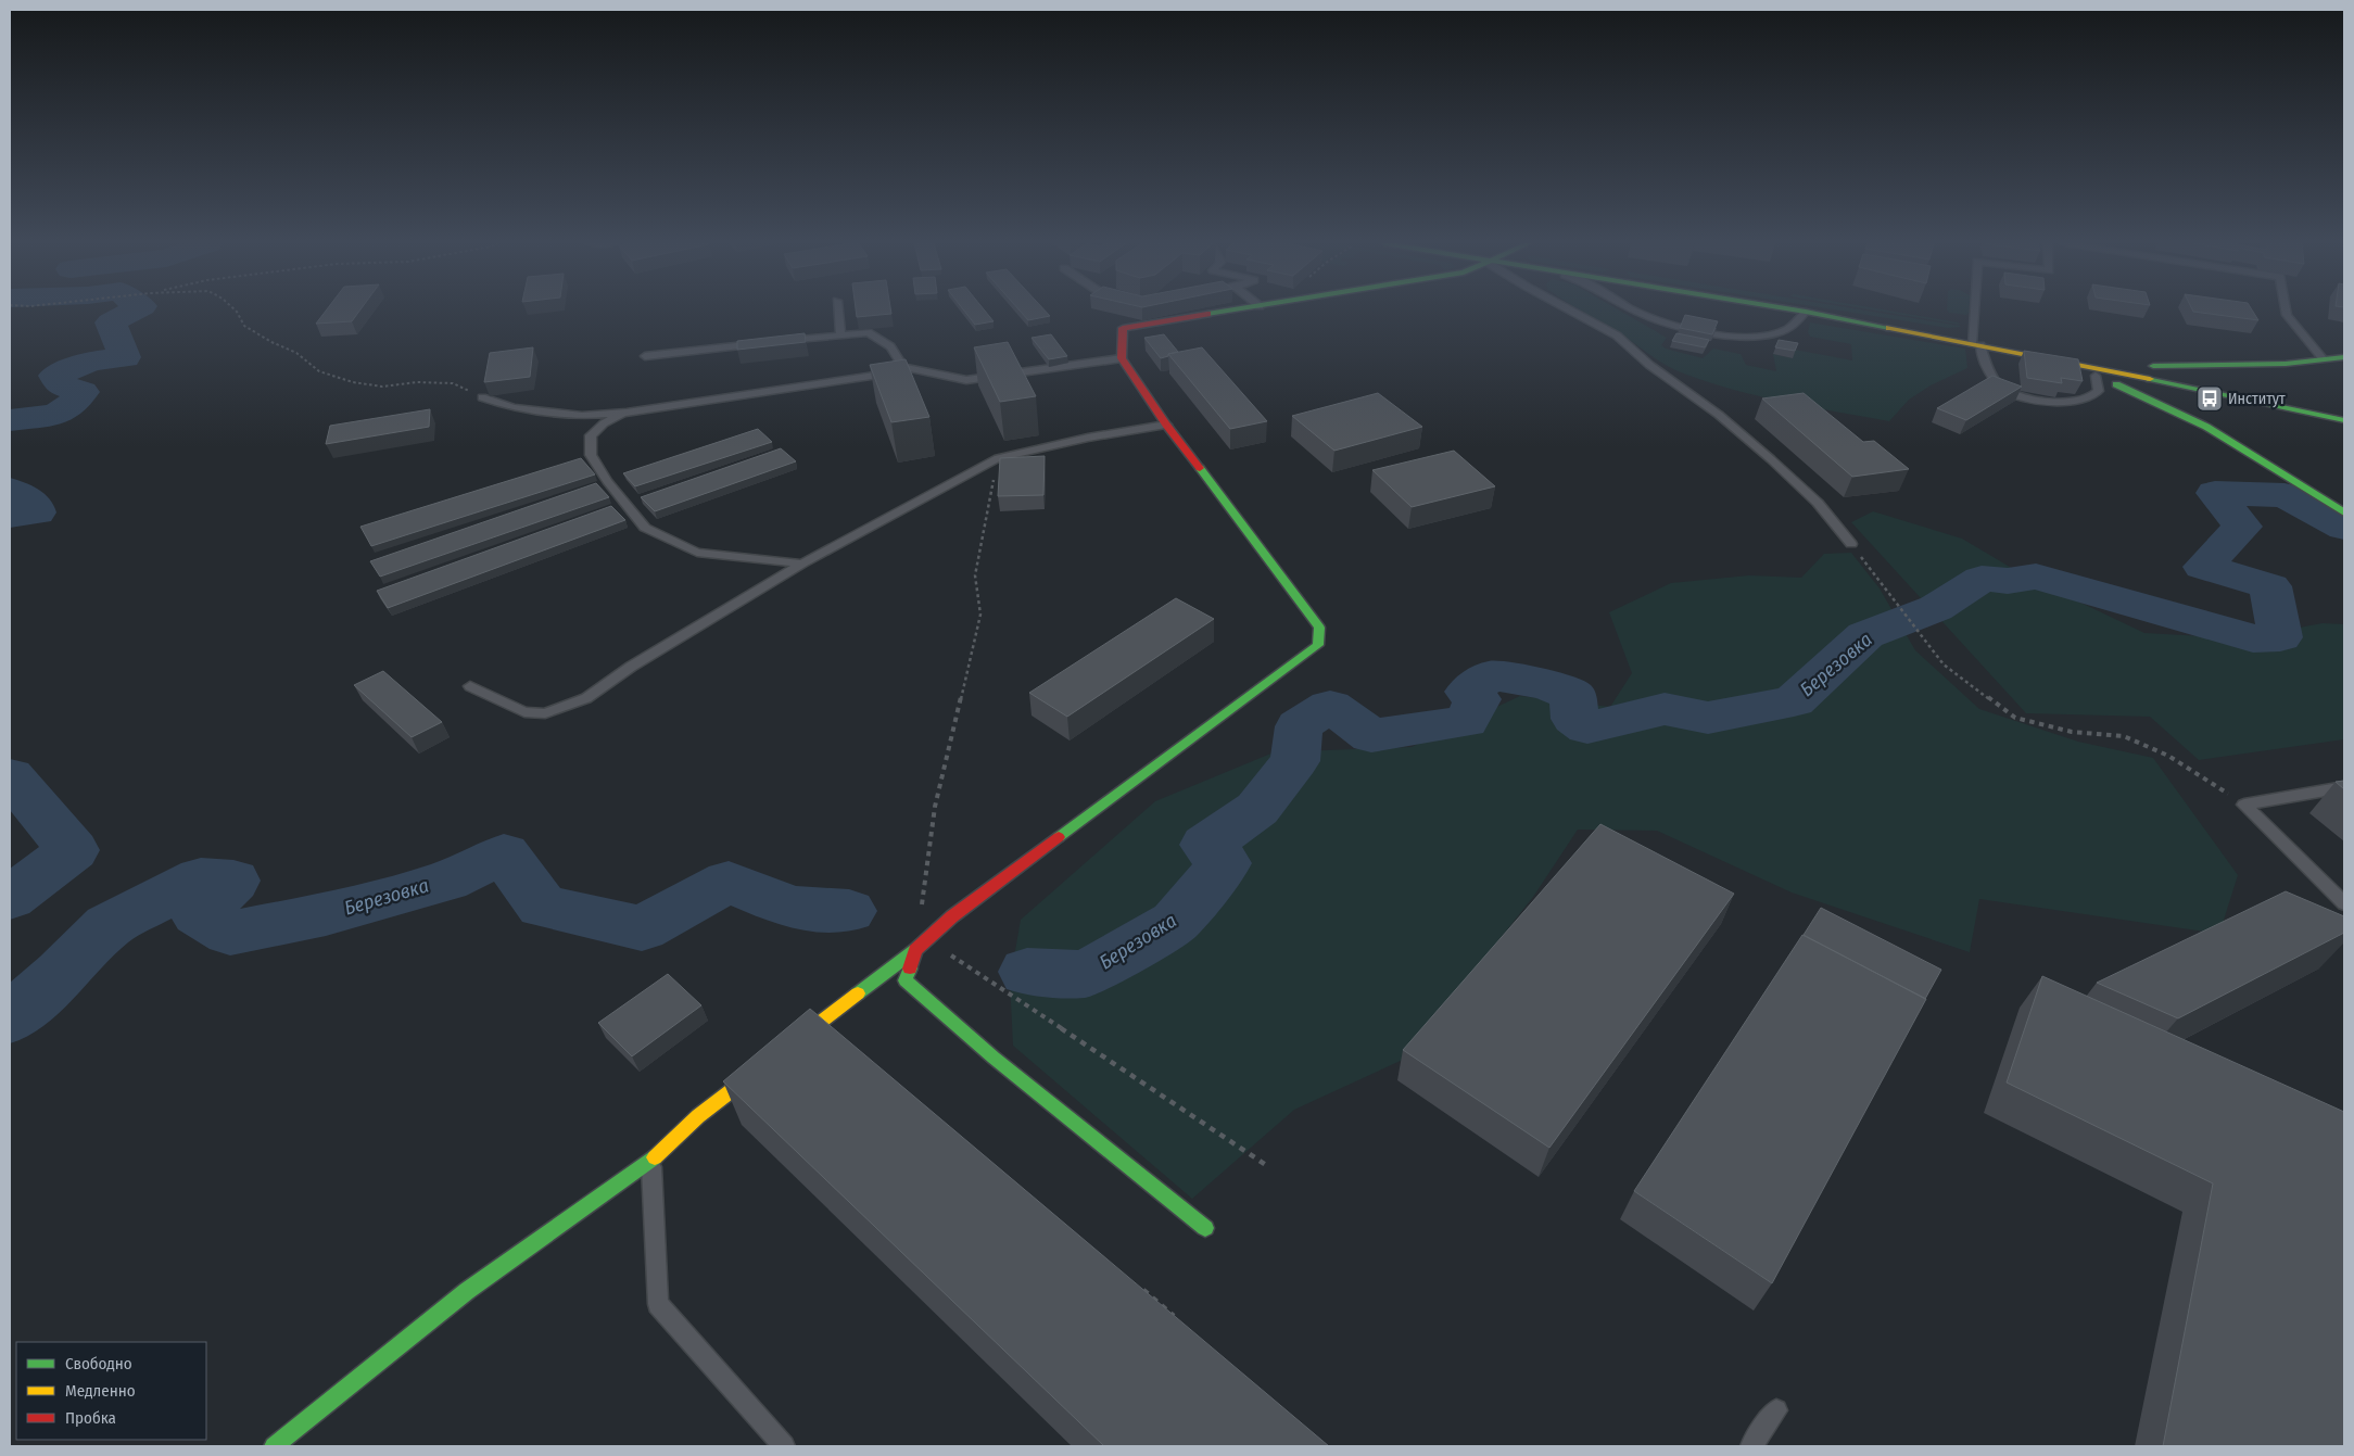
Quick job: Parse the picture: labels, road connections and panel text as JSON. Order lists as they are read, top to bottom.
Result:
{
  "water": ["Березовка"],
  "places": {
    "bus stop": ["Институт"]
  },
  "legend": ["Свободно", "Медленно", "Пробка"]
}
